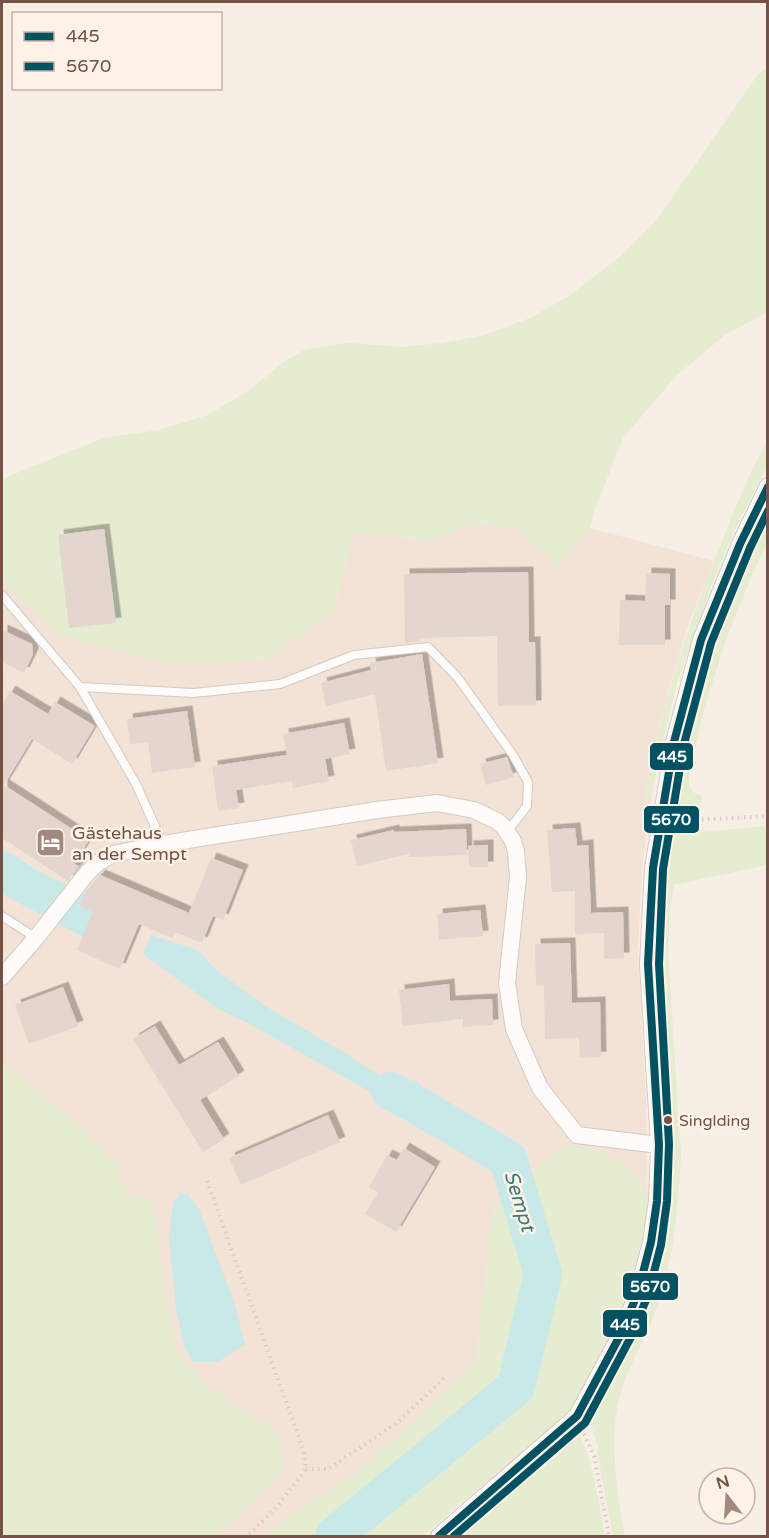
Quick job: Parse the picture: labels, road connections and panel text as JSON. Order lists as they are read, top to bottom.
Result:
{
  "water": ["Sempt"],
  "places": {
    "hotel": ["Gästehaus an der Sempt"],
    "other": ["Singlding"]
  },
  "lines": ["transit line 445", "transit line 5670"],
  "legend": ["445", "5670"],
  "north": "top"
}
